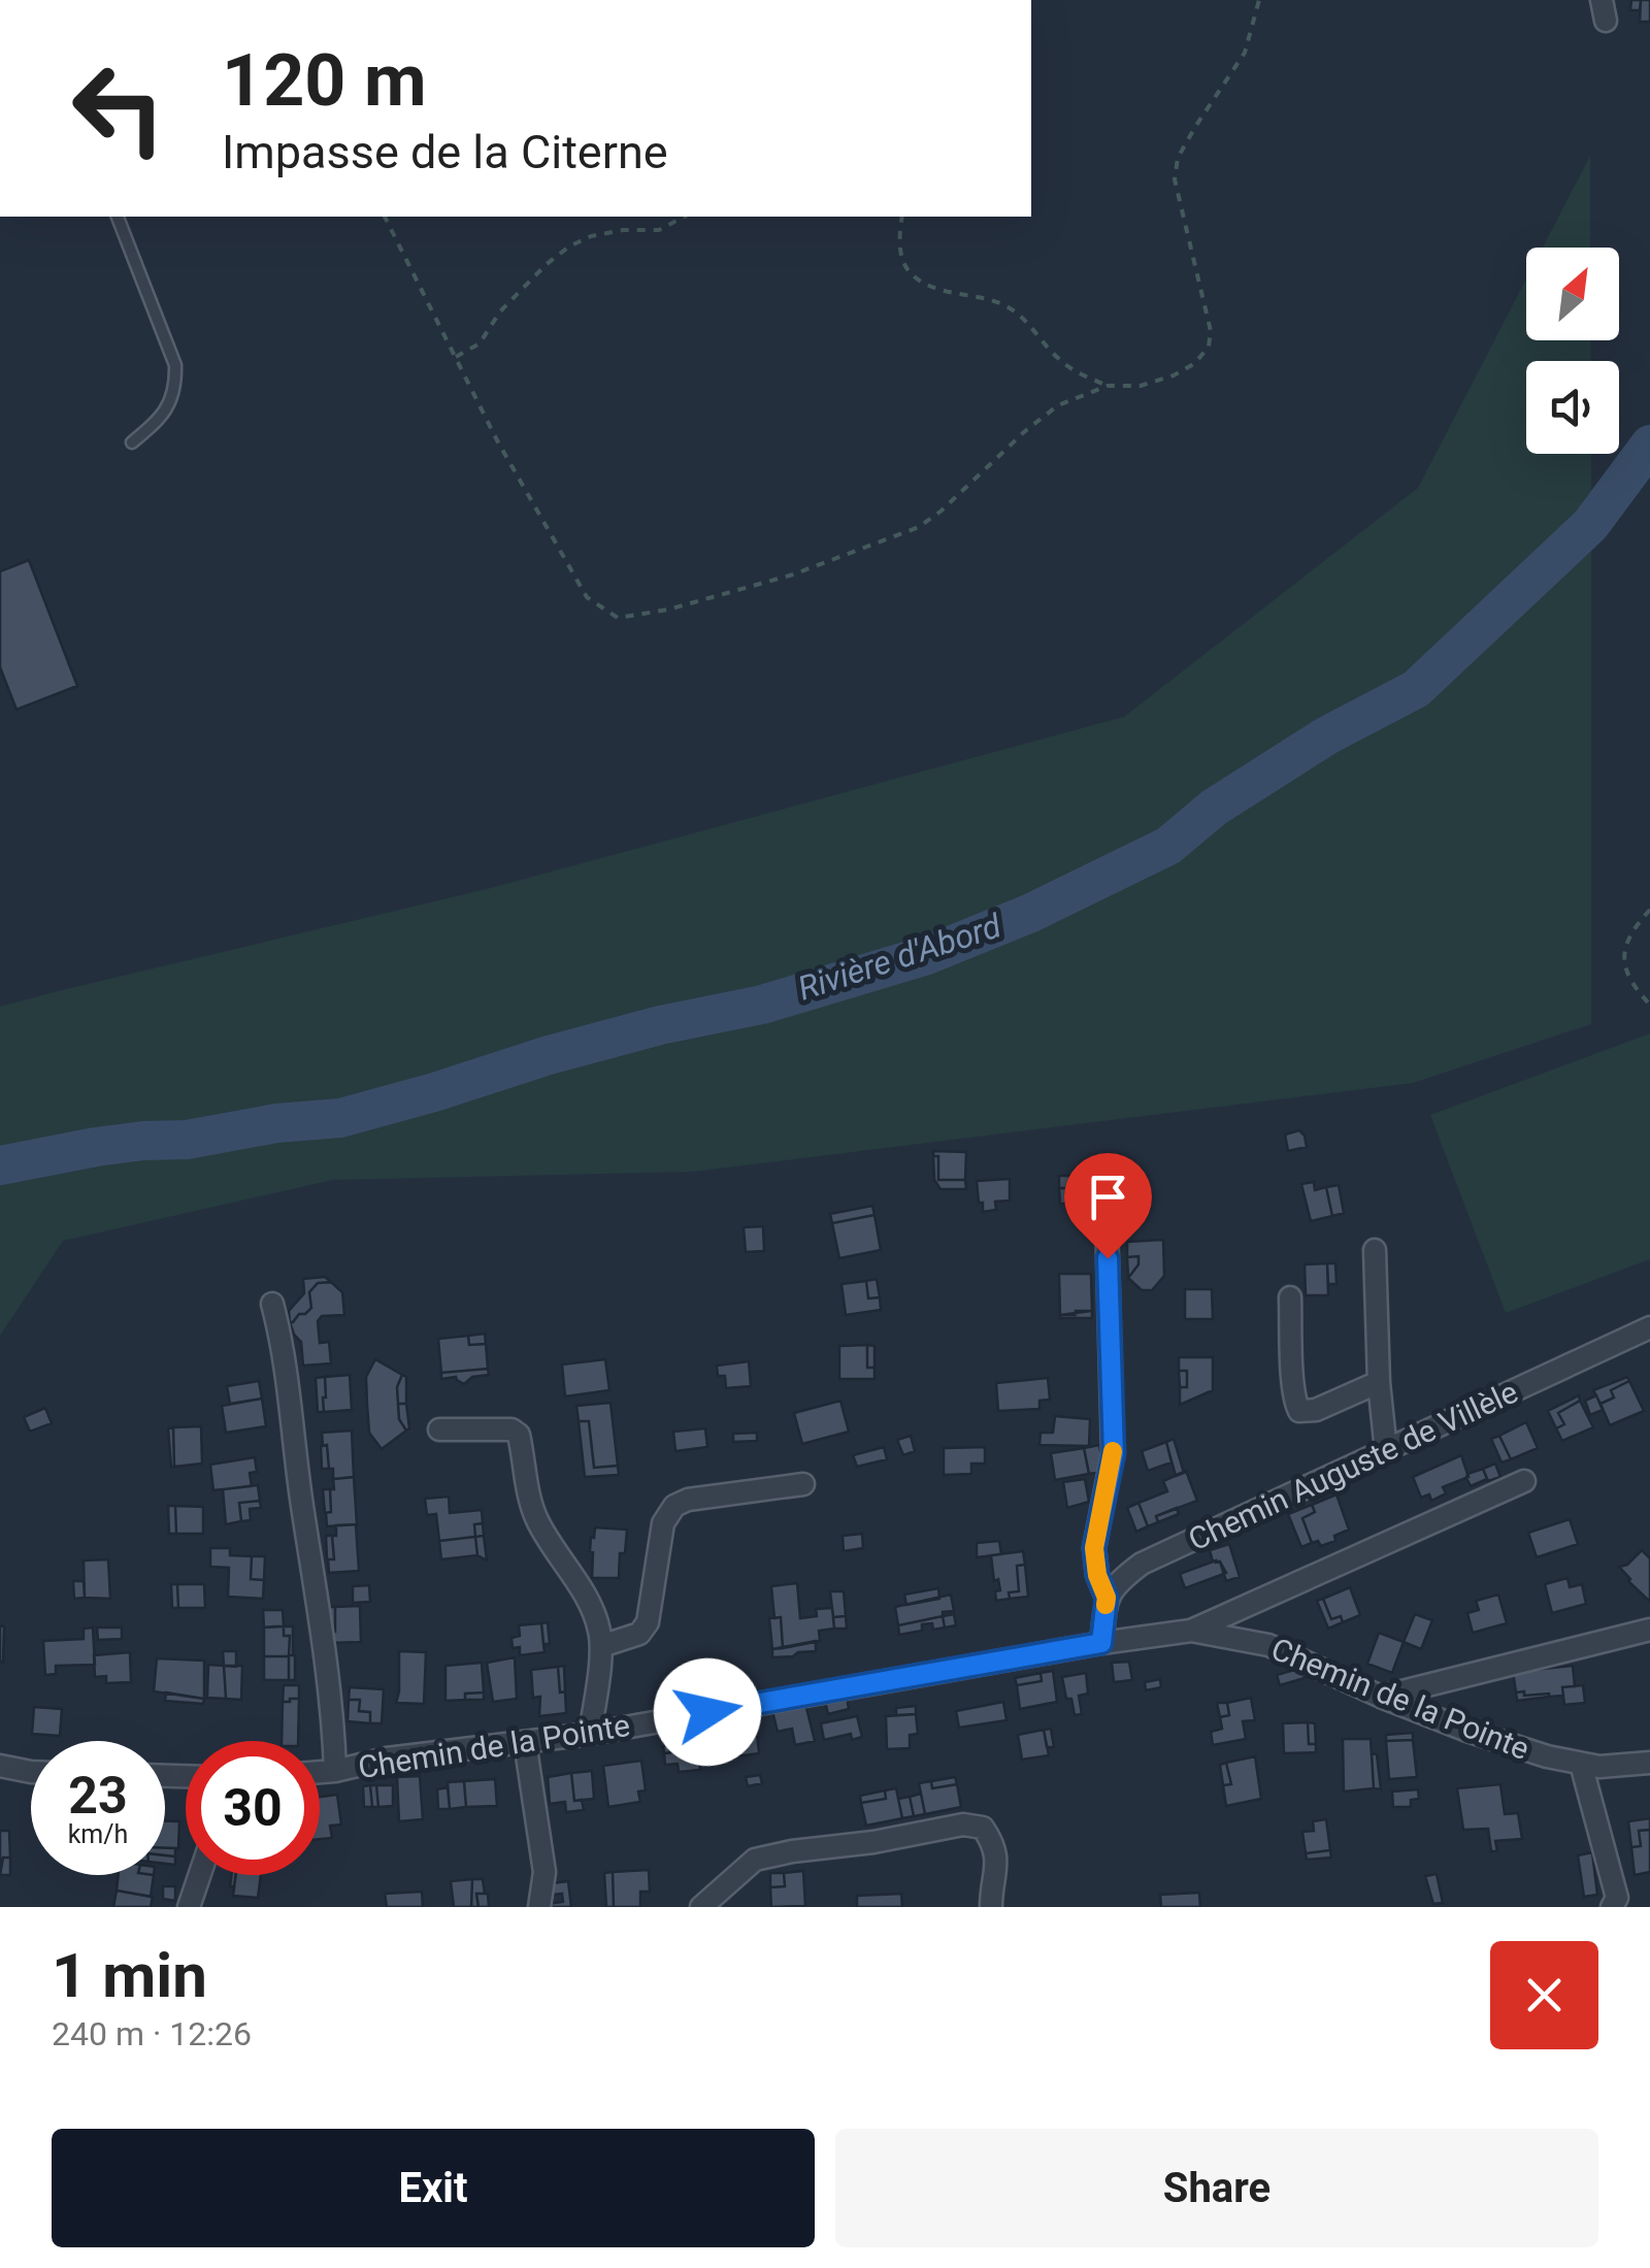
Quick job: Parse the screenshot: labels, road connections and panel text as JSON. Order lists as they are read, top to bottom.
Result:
{
  "streets": {
    "street": ["Chemin Auguste de Villèle", "Chemin de la Pointe"]
  },
  "water": ["Rivière d'Abord"],
  "north": "top right",
  "page": {
    "turn": ["120 m", "Impasse de la Citerne"],
    "speed": "23 km/h",
    "limit": "30",
    "heading": ["1 min", "240 m · 12:26"],
    "buttons": ["Exit", "Share"]
  }
}
